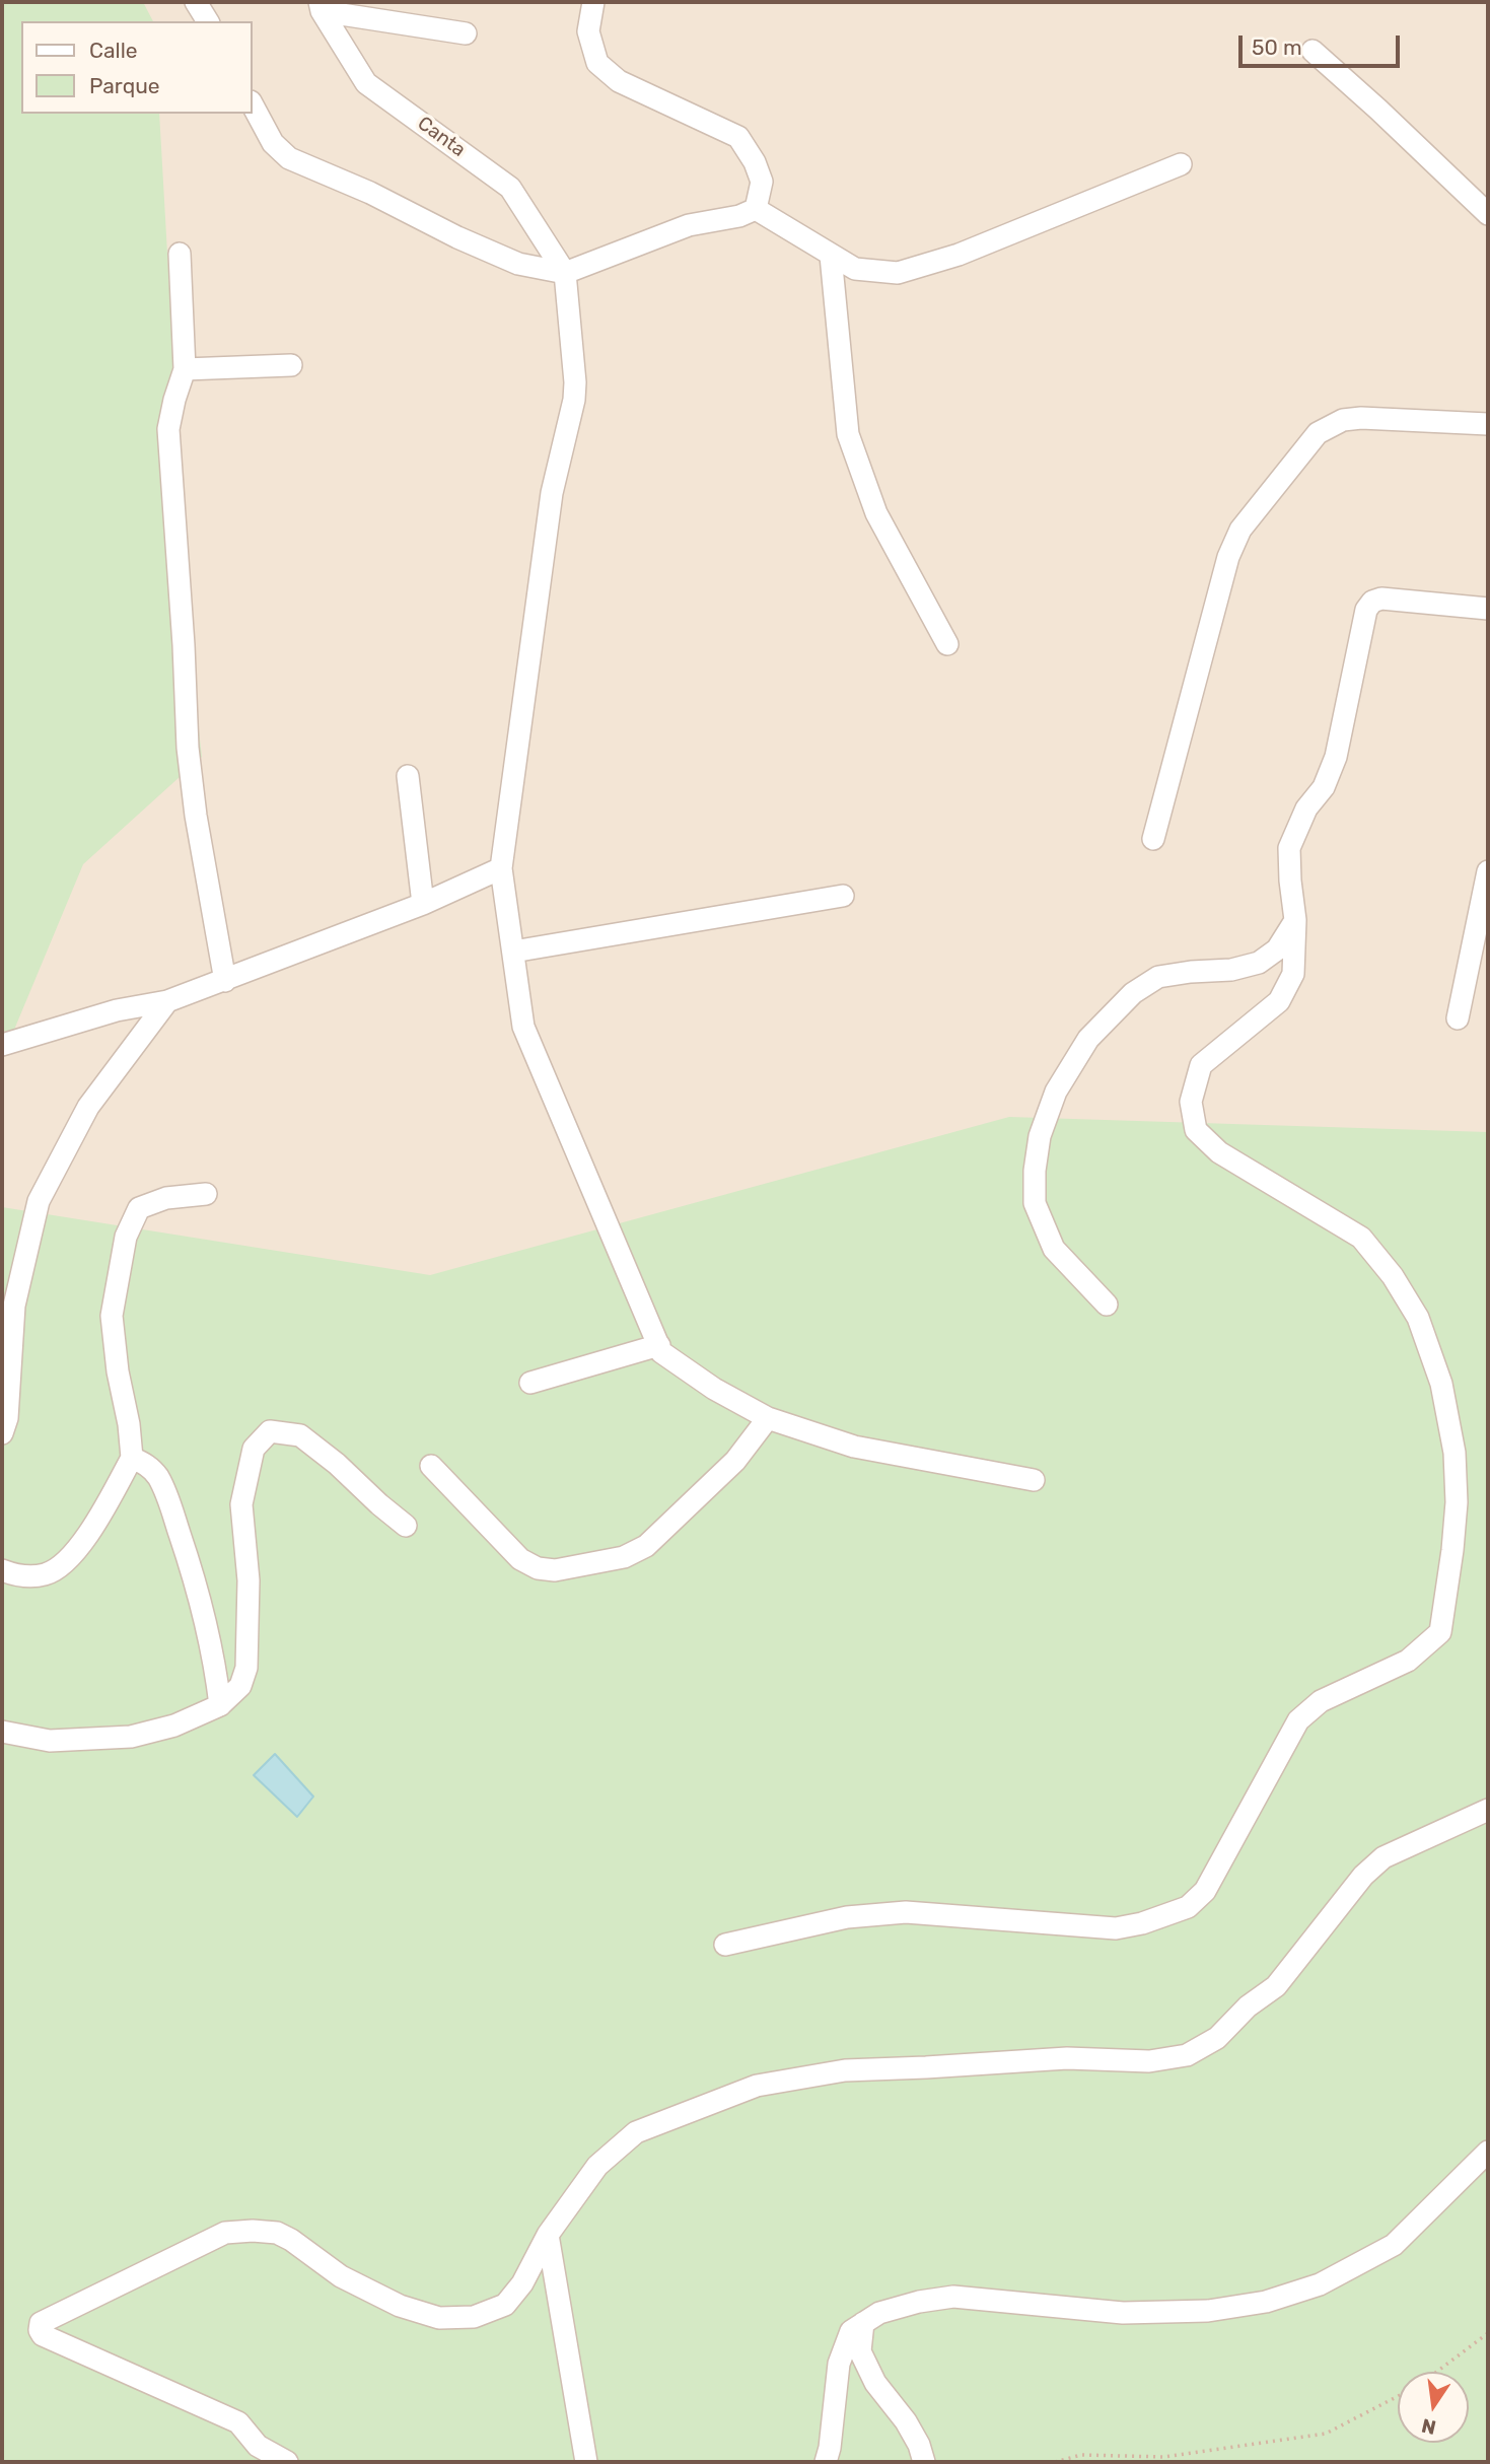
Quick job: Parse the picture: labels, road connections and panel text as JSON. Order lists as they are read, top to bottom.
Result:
{
  "streets": {
    "street": ["Canta"]
  },
  "legend": ["Calle", "Parque"],
  "scale_bar": "50 m",
  "north": "bottom"
}
